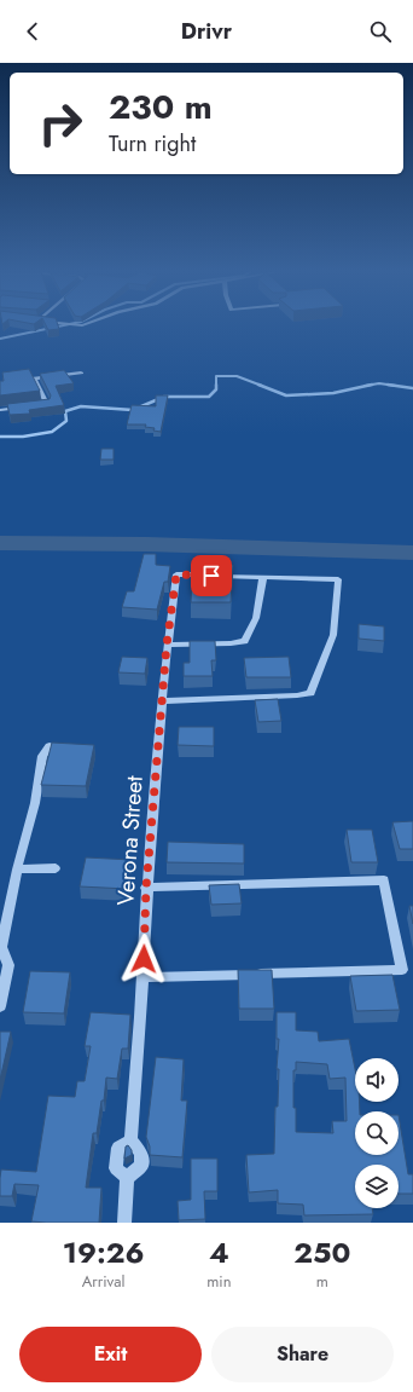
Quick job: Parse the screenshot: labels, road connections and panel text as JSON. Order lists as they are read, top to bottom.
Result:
{
  "streets": {
    "street": ["Verona Street"]
  },
  "page": {
    "header": "Drivr",
    "turn": ["230 m", "Turn right"],
    "eta": [
      "19:26",
      "Arrival",
      "4",
      "min",
      "250",
      "m"
    ],
    "buttons": ["Exit", "Share"]
  }
}
